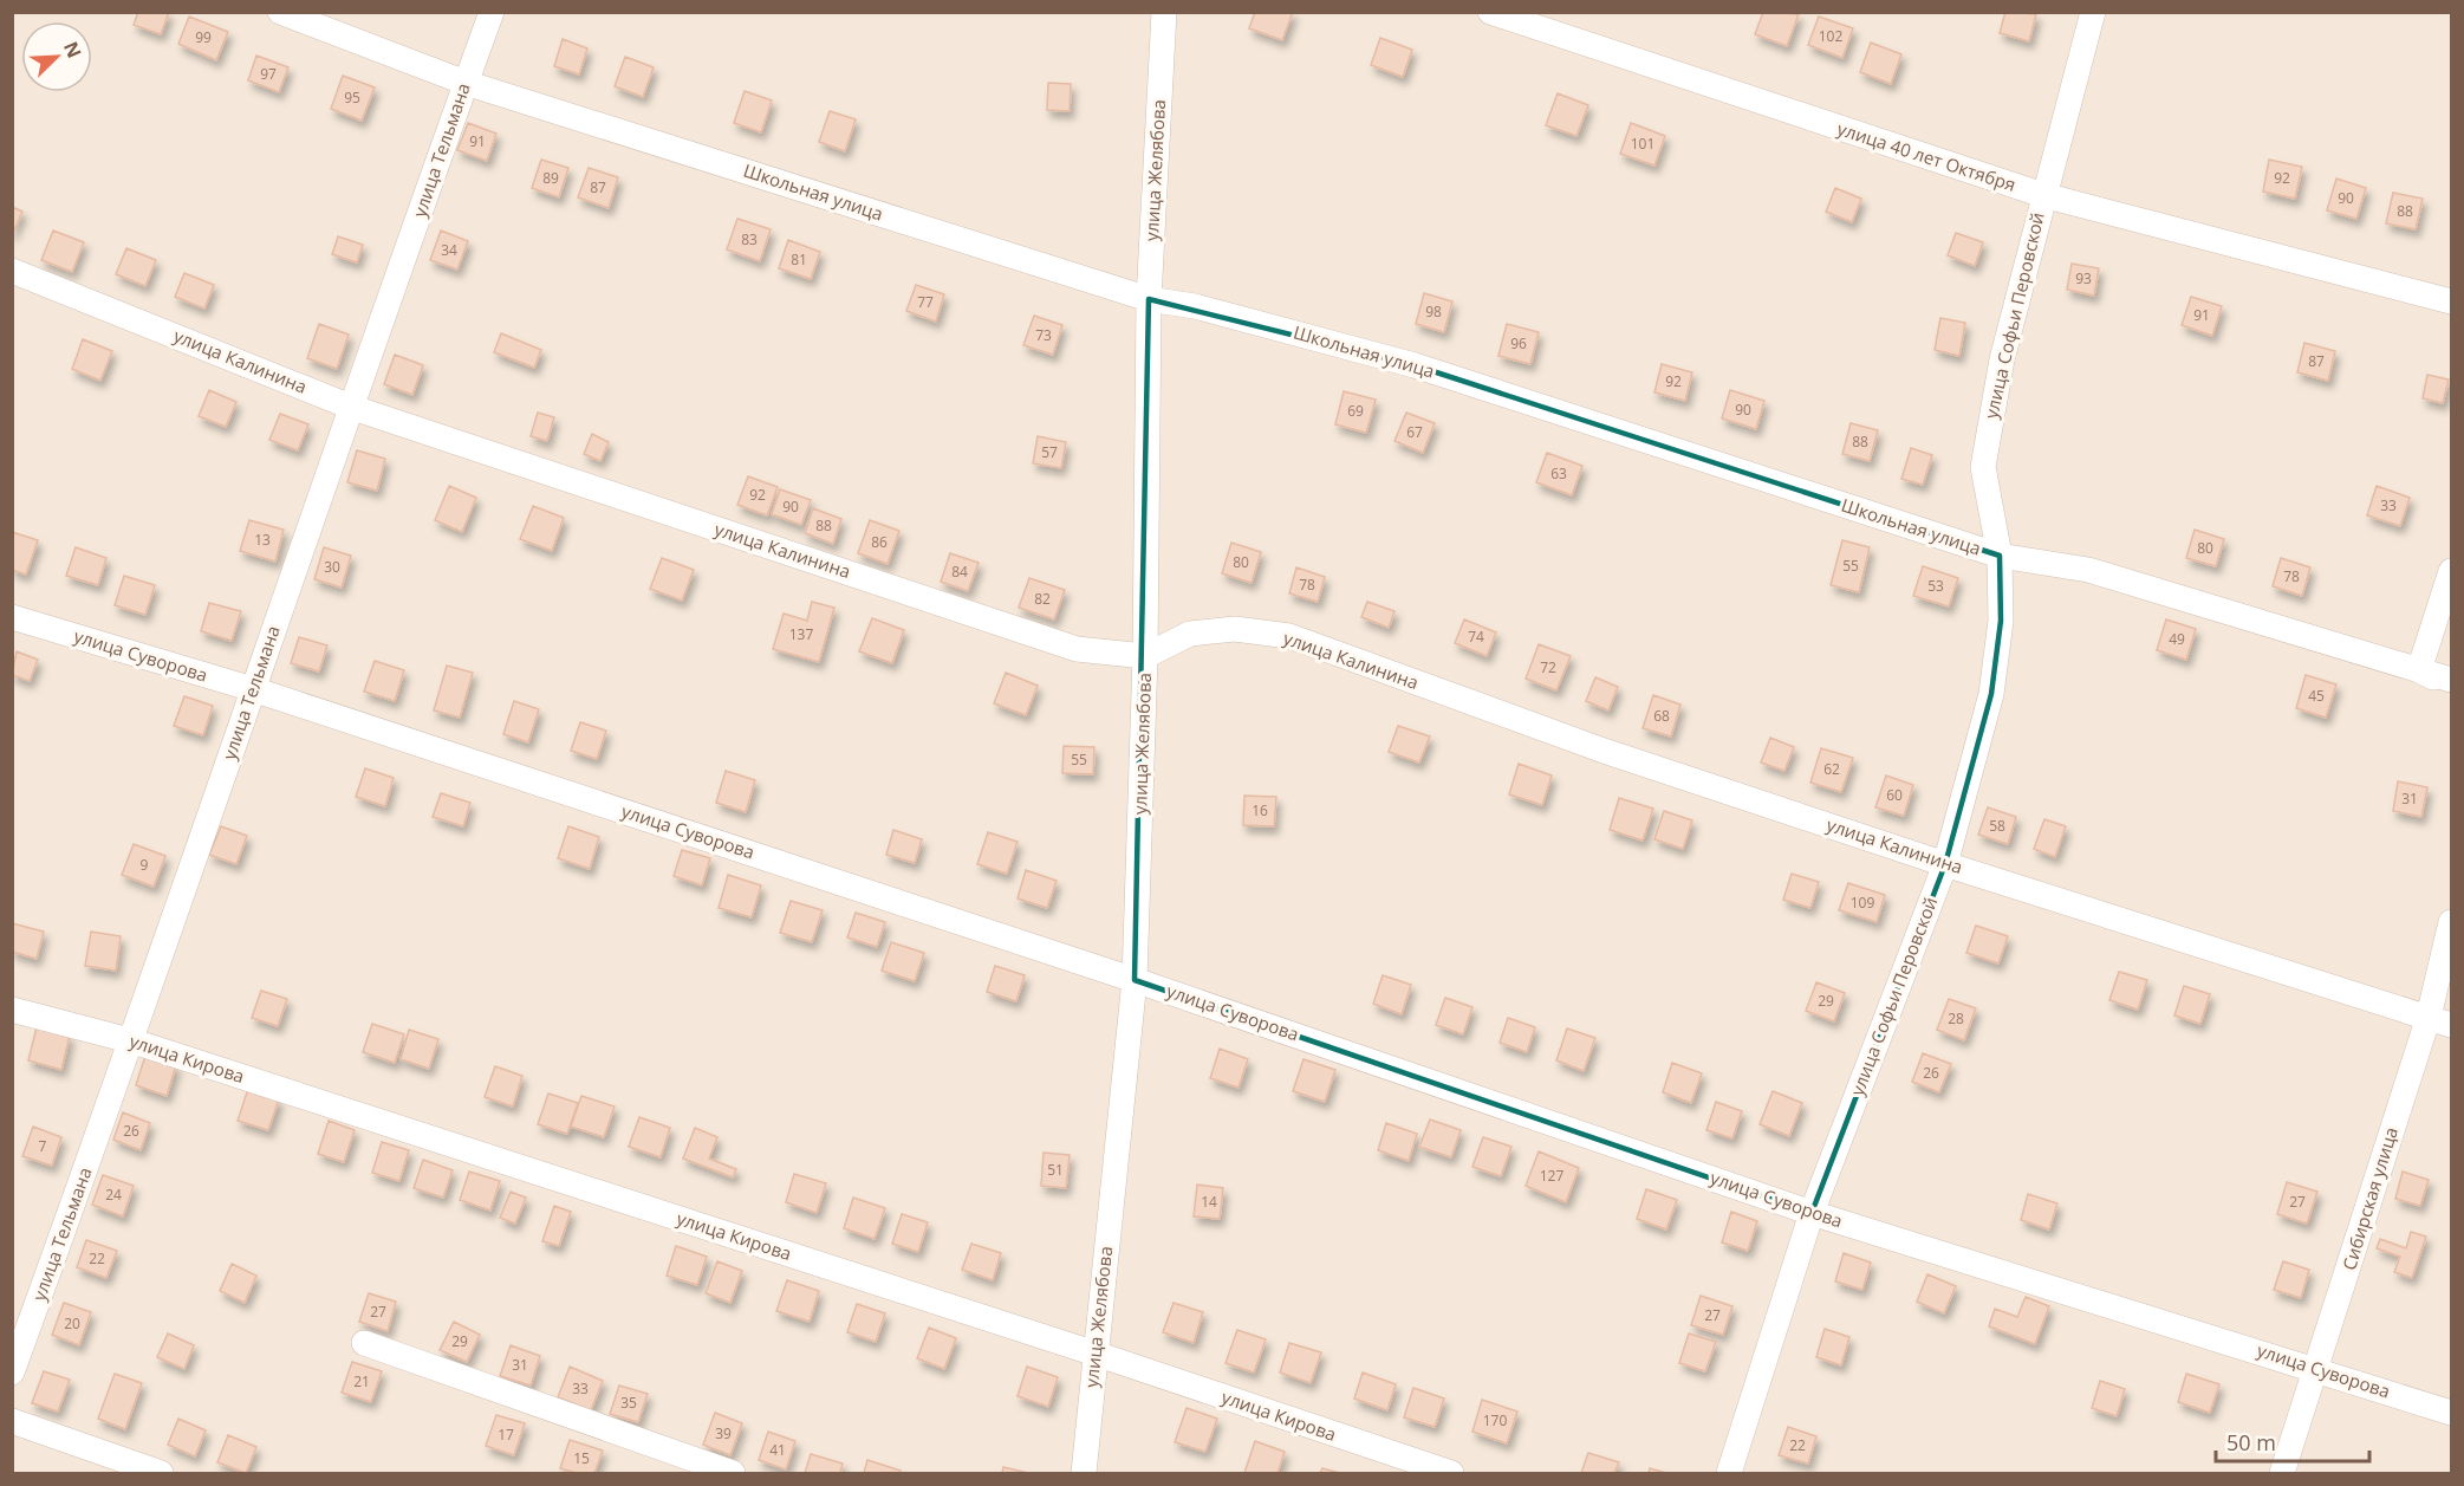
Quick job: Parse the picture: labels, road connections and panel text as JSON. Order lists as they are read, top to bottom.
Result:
{
  "streets": {
    "street": [
      "улица Тельмана",
      "улица 40 лет Октября",
      "улица Желябова",
      "Школьная улица",
      "улица Софьи Перовской",
      "улица Калинина",
      "улица Суворова",
      "улица Кирова",
      "Сибирская улица"
    ]
  },
  "crossings": [
    ["улица Тельмана", "Школьная улица"],
    ["улица Тельмана", "улица Калинина"],
    ["улица Тельмана", "улица Суворова"],
    ["улица Тельмана", "улица Кирова"],
    ["улица 40 лет Октября", "улица Софьи Перовской"],
    ["улица Желябова", "Школьная улица"],
    ["улица Желябова", "улица Калинина"],
    ["улица Желябова", "улица Суворова"],
    ["улица Желябова", "улица Кирова"],
    ["Школьная улица", "улица Софьи Перовской"],
    ["улица Софьи Перовской", "улица Калинина"],
    ["улица Софьи Перовской", "улица Суворова"],
    ["улица Калинина", "Сибирская улица"],
    ["улица Суворова", "Сибирская улица"]
  ],
  "house_numbers": [
    "102",
    "99",
    "97",
    "95",
    "91",
    "101",
    "89",
    "92",
    "87",
    "90",
    "88",
    "83",
    "34",
    "81",
    "93",
    "77",
    "98",
    "91",
    "73",
    "96",
    "87",
    "92",
    "90",
    "69",
    "67",
    "88",
    "57",
    "63",
    "92",
    "33",
    "90",
    "88",
    "13",
    "86",
    "80",
    "80",
    "55",
    "30",
    "84",
    "78",
    "78",
    "53",
    "82",
    "137",
    "74",
    "49",
    "72",
    "45",
    "68",
    "55",
    "62",
    "60",
    "31",
    "16",
    "58",
    "9",
    "109",
    "29",
    "28",
    "26",
    "26",
    "7",
    "51",
    "127",
    "24",
    "14",
    "27",
    "22",
    "27",
    "27",
    "20",
    "29",
    "31",
    "21",
    "33",
    "35",
    "170",
    "39",
    "17",
    "22",
    "41",
    "15"
  ],
  "scale_bar": "50 m",
  "north": "top right"
}
